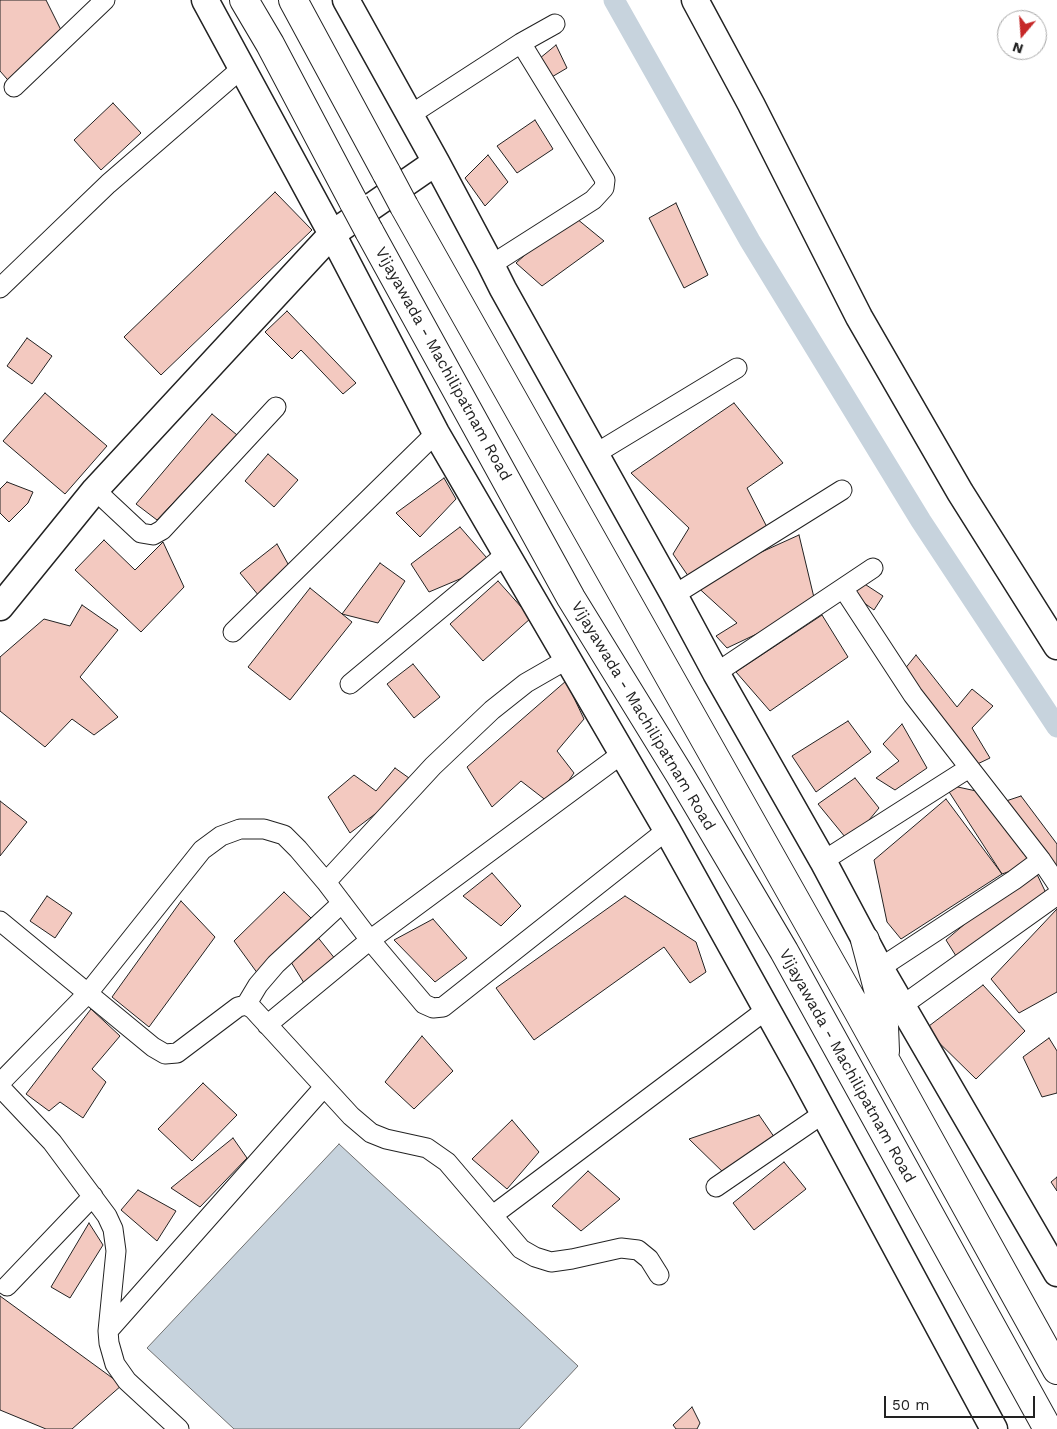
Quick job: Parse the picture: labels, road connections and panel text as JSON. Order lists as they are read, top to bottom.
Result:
{
  "streets": {
    "highway": ["Vijayawada - Machilipatnam Road"]
  },
  "scale_bar": "50 m",
  "north": "bottom"
}
